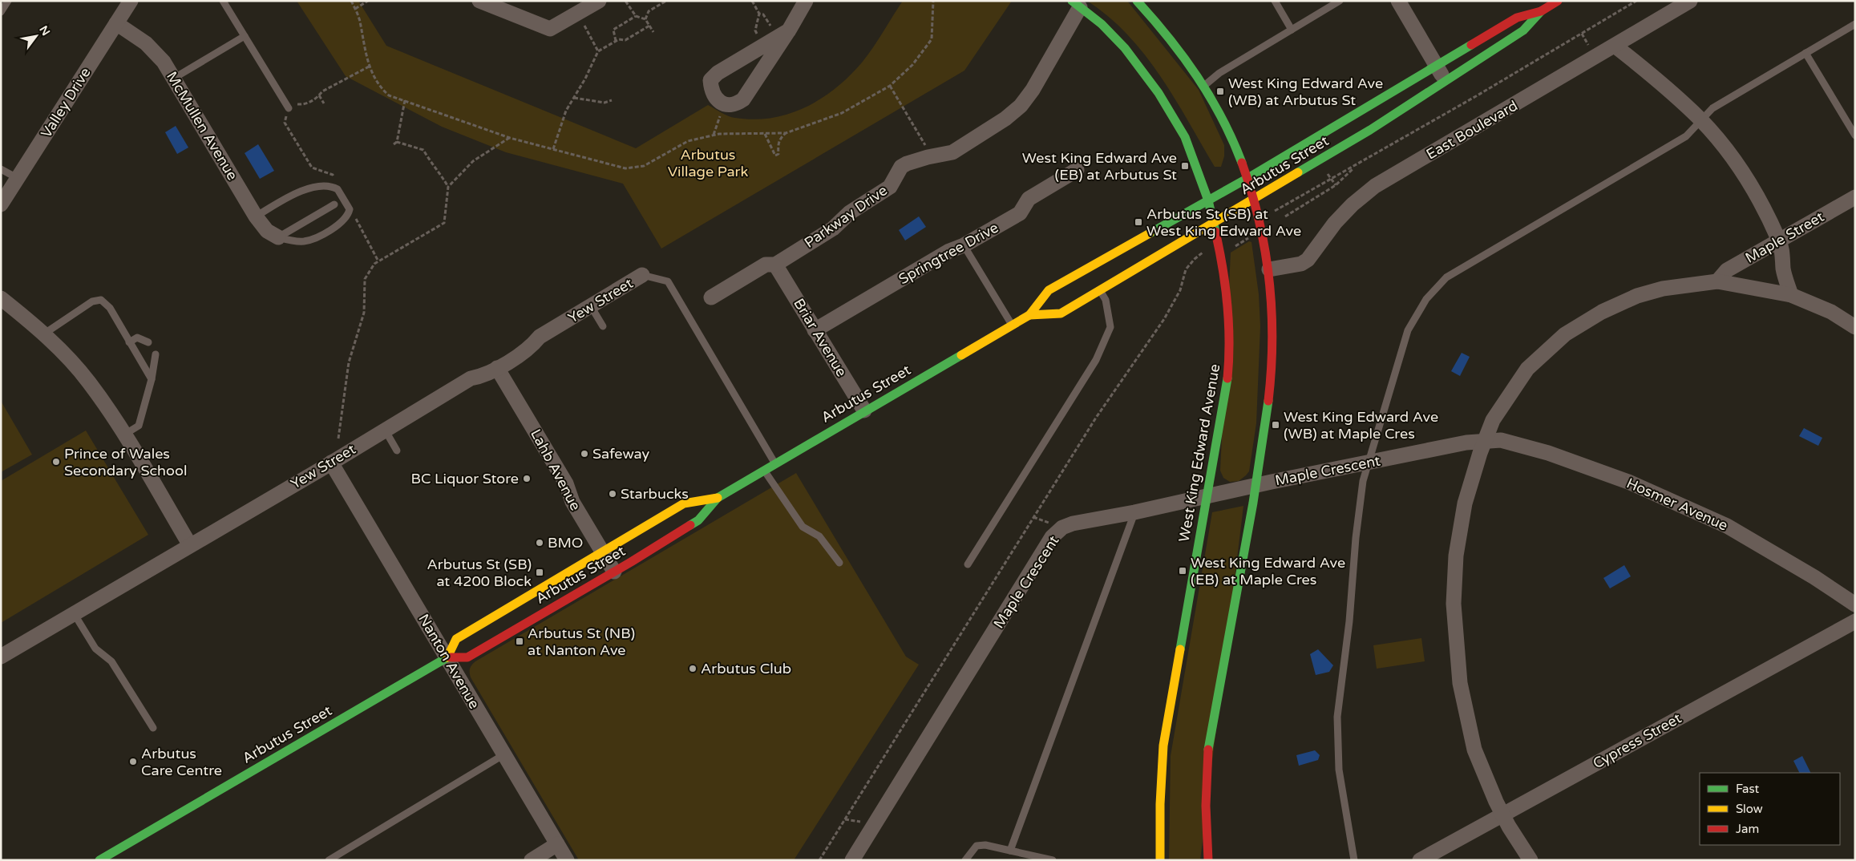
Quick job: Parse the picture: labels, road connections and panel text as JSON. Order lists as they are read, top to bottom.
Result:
{
  "streets": {
    "main road": ["Arbutus Street", "West King Edward Avenue"],
    "street": [
      "Valley Drive",
      "McMullen Avenue",
      "East Boulevard",
      "Parkway Drive",
      "Maple Street",
      "Springtree Drive",
      "Yew Street",
      "Briar Avenue",
      "Lahb Avenue",
      "Maple Crescent",
      "Hosmer Avenue",
      "Nanton Avenue",
      "Cypress Street"
    ]
  },
  "crossings": [
    ["Valley Drive", "McMullen Avenue"],
    ["Arbutus Street", "Briar Avenue"],
    ["Arbutus Street", "West King Edward Avenue"],
    ["Arbutus Street", "Lahb Avenue"],
    ["Arbutus Street", "Nanton Avenue"],
    ["Parkway Drive", "Briar Avenue"],
    ["Parkway Drive", "West King Edward Avenue"],
    ["Springtree Drive", "Briar Avenue"],
    ["Yew Street", "Lahb Avenue"],
    ["Yew Street", "Nanton Avenue"],
    ["West King Edward Avenue", "Maple Crescent"],
    ["Maple Crescent", "Hosmer Avenue"]
  ],
  "parks": ["Arbutus Village Park"],
  "places": {
    "transit": [
      "West King Edward Ave (WB) at Arbutus St",
      "West King Edward Ave (EB) at Arbutus St",
      "Arbutus St (SB) at West King Edward Ave",
      "West King Edward Ave (WB) at Maple Cres",
      "West King Edward Ave (EB) at Maple Cres",
      "Arbutus St (SB) at 4200 Block",
      "Arbutus St (NB) at Nanton Ave"
    ],
    "other": [
      "Safeway",
      "Prince of Wales Secondary School",
      "BC Liquor Store",
      "Starbucks",
      "BMO",
      "Arbutus Club",
      "Arbutus Care Centre"
    ]
  },
  "legend": ["Fast", "Slow", "Jam"],
  "north": "top right"
}
